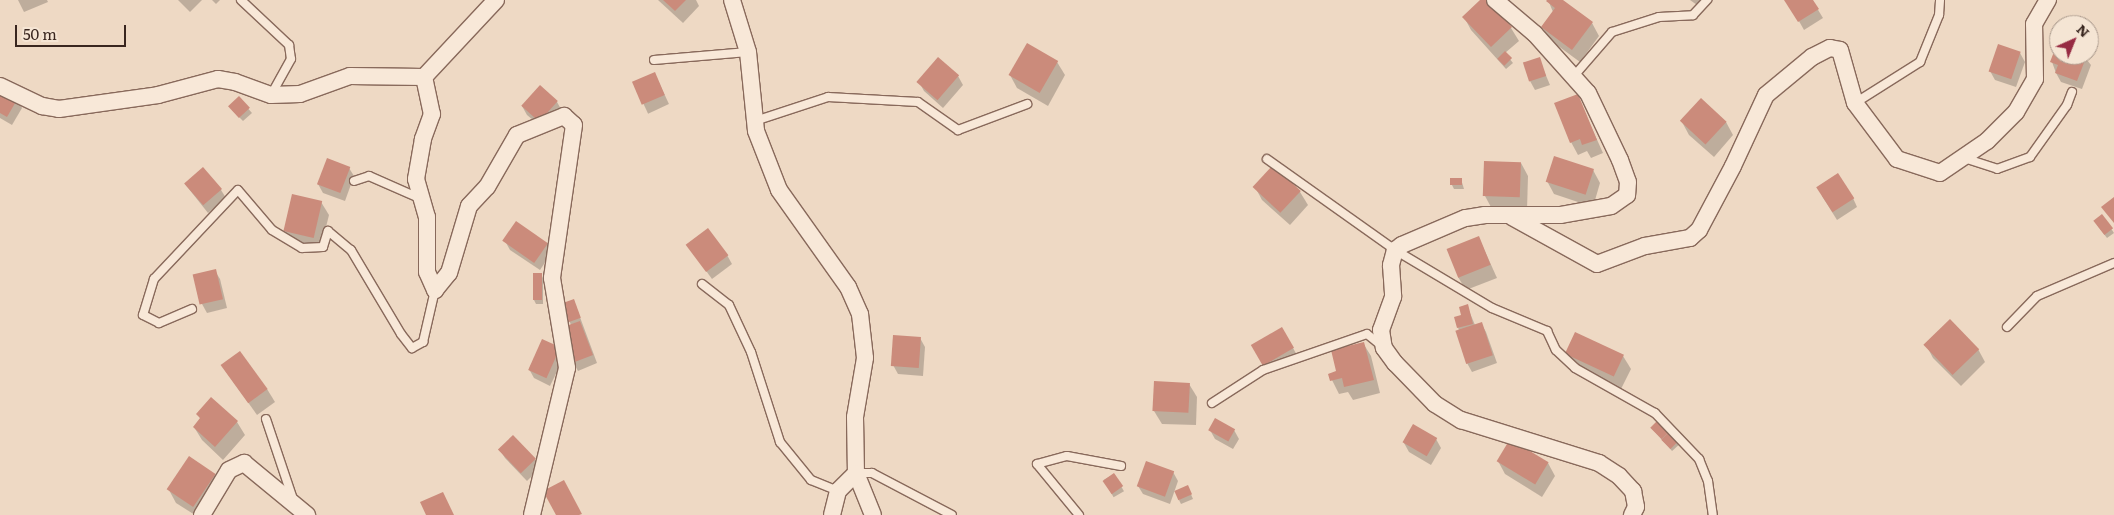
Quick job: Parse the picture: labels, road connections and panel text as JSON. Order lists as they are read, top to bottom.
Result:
{
  "scale_bar": "50 m",
  "north": "top right"
}
